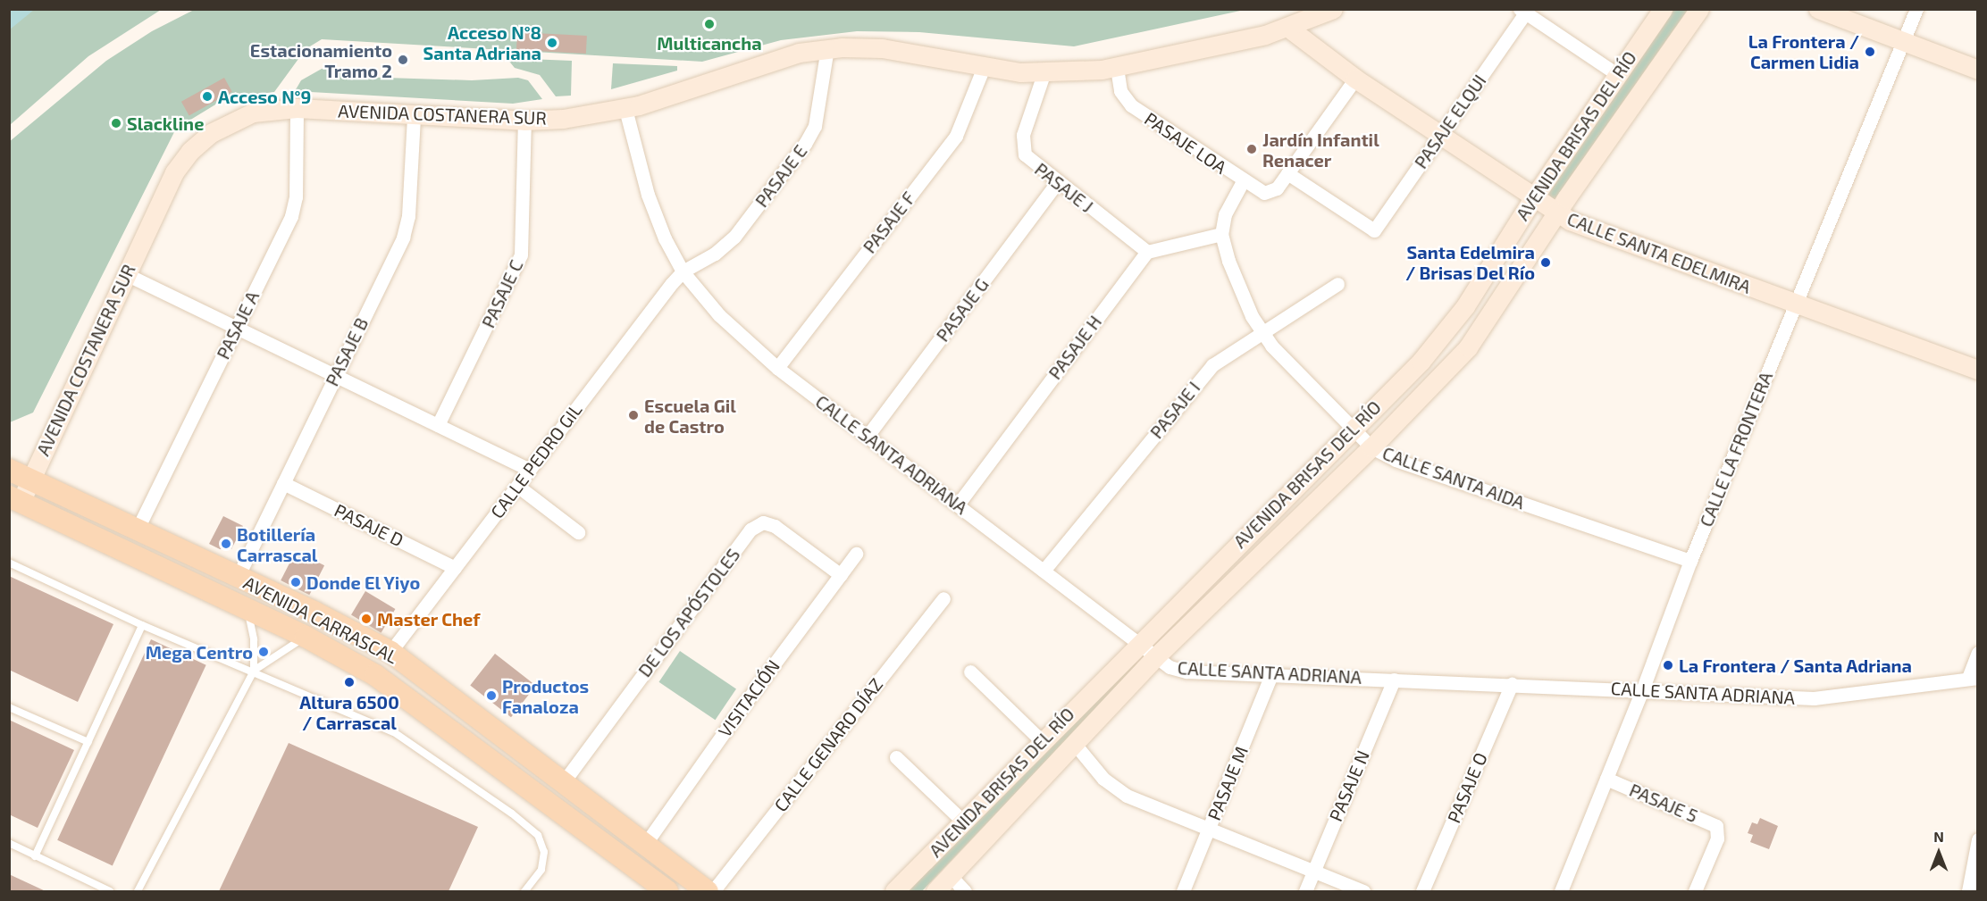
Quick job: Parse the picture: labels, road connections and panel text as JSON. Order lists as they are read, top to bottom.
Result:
{
  "streets": {
    "main road": ["AVENIDA CARRASCAL"],
    "street": [
      "AVENIDA COSTANERA SUR",
      "PASAJE ELQUI",
      "AVENIDA BRISAS DEL RÍO",
      "PASAJE LOA",
      "PASAJE E",
      "PASAJE J",
      "PASAJE F",
      "CALLE SANTA EDELMIRA",
      "PASAJE C",
      "PASAJE G",
      "PASAJE A",
      "PASAJE H",
      "PASAJE B",
      "PASAJE I",
      "CALLE LA FRONTERA",
      "CALLE SANTA ADRIANA",
      "CALLE PEDRO GIL",
      "CALLE SANTA AIDA",
      "PASAJE D",
      "DE LOS APÓSTOLES",
      "VISITACIÓN",
      "CALLE GENARO DÍAZ",
      "PASAJE M",
      "PASAJE N",
      "PASAJE O",
      "PASAJE 5"
    ]
  },
  "crossings": [
    ["AVENIDA COSTANERA SUR", "PASAJE LOA"],
    ["AVENIDA COSTANERA SUR", "PASAJE E"],
    ["AVENIDA COSTANERA SUR", "PASAJE J"],
    ["AVENIDA COSTANERA SUR", "PASAJE F"],
    ["AVENIDA COSTANERA SUR", "CALLE SANTA EDELMIRA"],
    ["AVENIDA COSTANERA SUR", "PASAJE C"],
    ["AVENIDA COSTANERA SUR", "PASAJE A"],
    ["AVENIDA COSTANERA SUR", "PASAJE B"],
    ["AVENIDA COSTANERA SUR", "CALLE SANTA ADRIANA"],
    ["AVENIDA COSTANERA SUR", "AVENIDA CARRASCAL"],
    ["PASAJE ELQUI", "PASAJE LOA"],
    ["PASAJE ELQUI", "CALLE SANTA EDELMIRA"],
    ["AVENIDA BRISAS DEL RÍO", "CALLE SANTA EDELMIRA"],
    ["AVENIDA BRISAS DEL RÍO", "CALLE SANTA ADRIANA"],
    ["AVENIDA BRISAS DEL RÍO", "CALLE SANTA AIDA"],
    ["PASAJE LOA", "CALLE SANTA AIDA"],
    ["PASAJE E", "CALLE SANTA ADRIANA"],
    ["PASAJE E", "CALLE PEDRO GIL"],
    ["PASAJE J", "PASAJE G"],
    ["PASAJE J", "PASAJE H"],
    ["PASAJE F", "CALLE SANTA ADRIANA"],
    ["CALLE SANTA EDELMIRA", "CALLE LA FRONTERA"],
    ["PASAJE G", "CALLE SANTA ADRIANA"],
    ["PASAJE A", "AVENIDA CARRASCAL"],
    ["PASAJE H", "CALLE SANTA ADRIANA"],
    ["PASAJE B", "PASAJE D"],
    ["PASAJE B", "AVENIDA CARRASCAL"],
    ["PASAJE I", "CALLE SANTA ADRIANA"],
    ["PASAJE I", "CALLE SANTA AIDA"],
    ["CALLE LA FRONTERA", "CALLE SANTA ADRIANA"],
    ["CALLE LA FRONTERA", "CALLE SANTA AIDA"],
    ["CALLE LA FRONTERA", "PASAJE 5"],
    ["CALLE SANTA ADRIANA", "CALLE PEDRO GIL"],
    ["CALLE SANTA ADRIANA", "PASAJE M"],
    ["CALLE SANTA ADRIANA", "PASAJE N"],
    ["CALLE SANTA ADRIANA", "PASAJE O"],
    ["CALLE PEDRO GIL", "PASAJE D"],
    ["CALLE PEDRO GIL", "AVENIDA CARRASCAL"],
    ["DE LOS APÓSTOLES", "AVENIDA CARRASCAL"],
    ["DE LOS APÓSTOLES", "VISITACIÓN"],
    ["AVENIDA CARRASCAL", "VISITACIÓN"]
  ],
  "places": [
    "Multicancha",
    "Acceso N°8 Santa Adriana",
    "La Frontera / Carmen Lidia",
    "Estacionamiento Tramo 2",
    "Acceso N°9",
    "Slackline",
    "Jardín Infantil Renacer",
    "Santa Edelmira / Brisas Del Río",
    "Escuela Gil de Castro",
    "Botillería Carrascal",
    "Donde El Yiyo",
    "Master Chef",
    "Mega Centro",
    "La Frontera / Santa Adriana",
    "Altura 6500 / Carrascal",
    "Productos Fanaloza"
  ],
  "north": "top"
}
